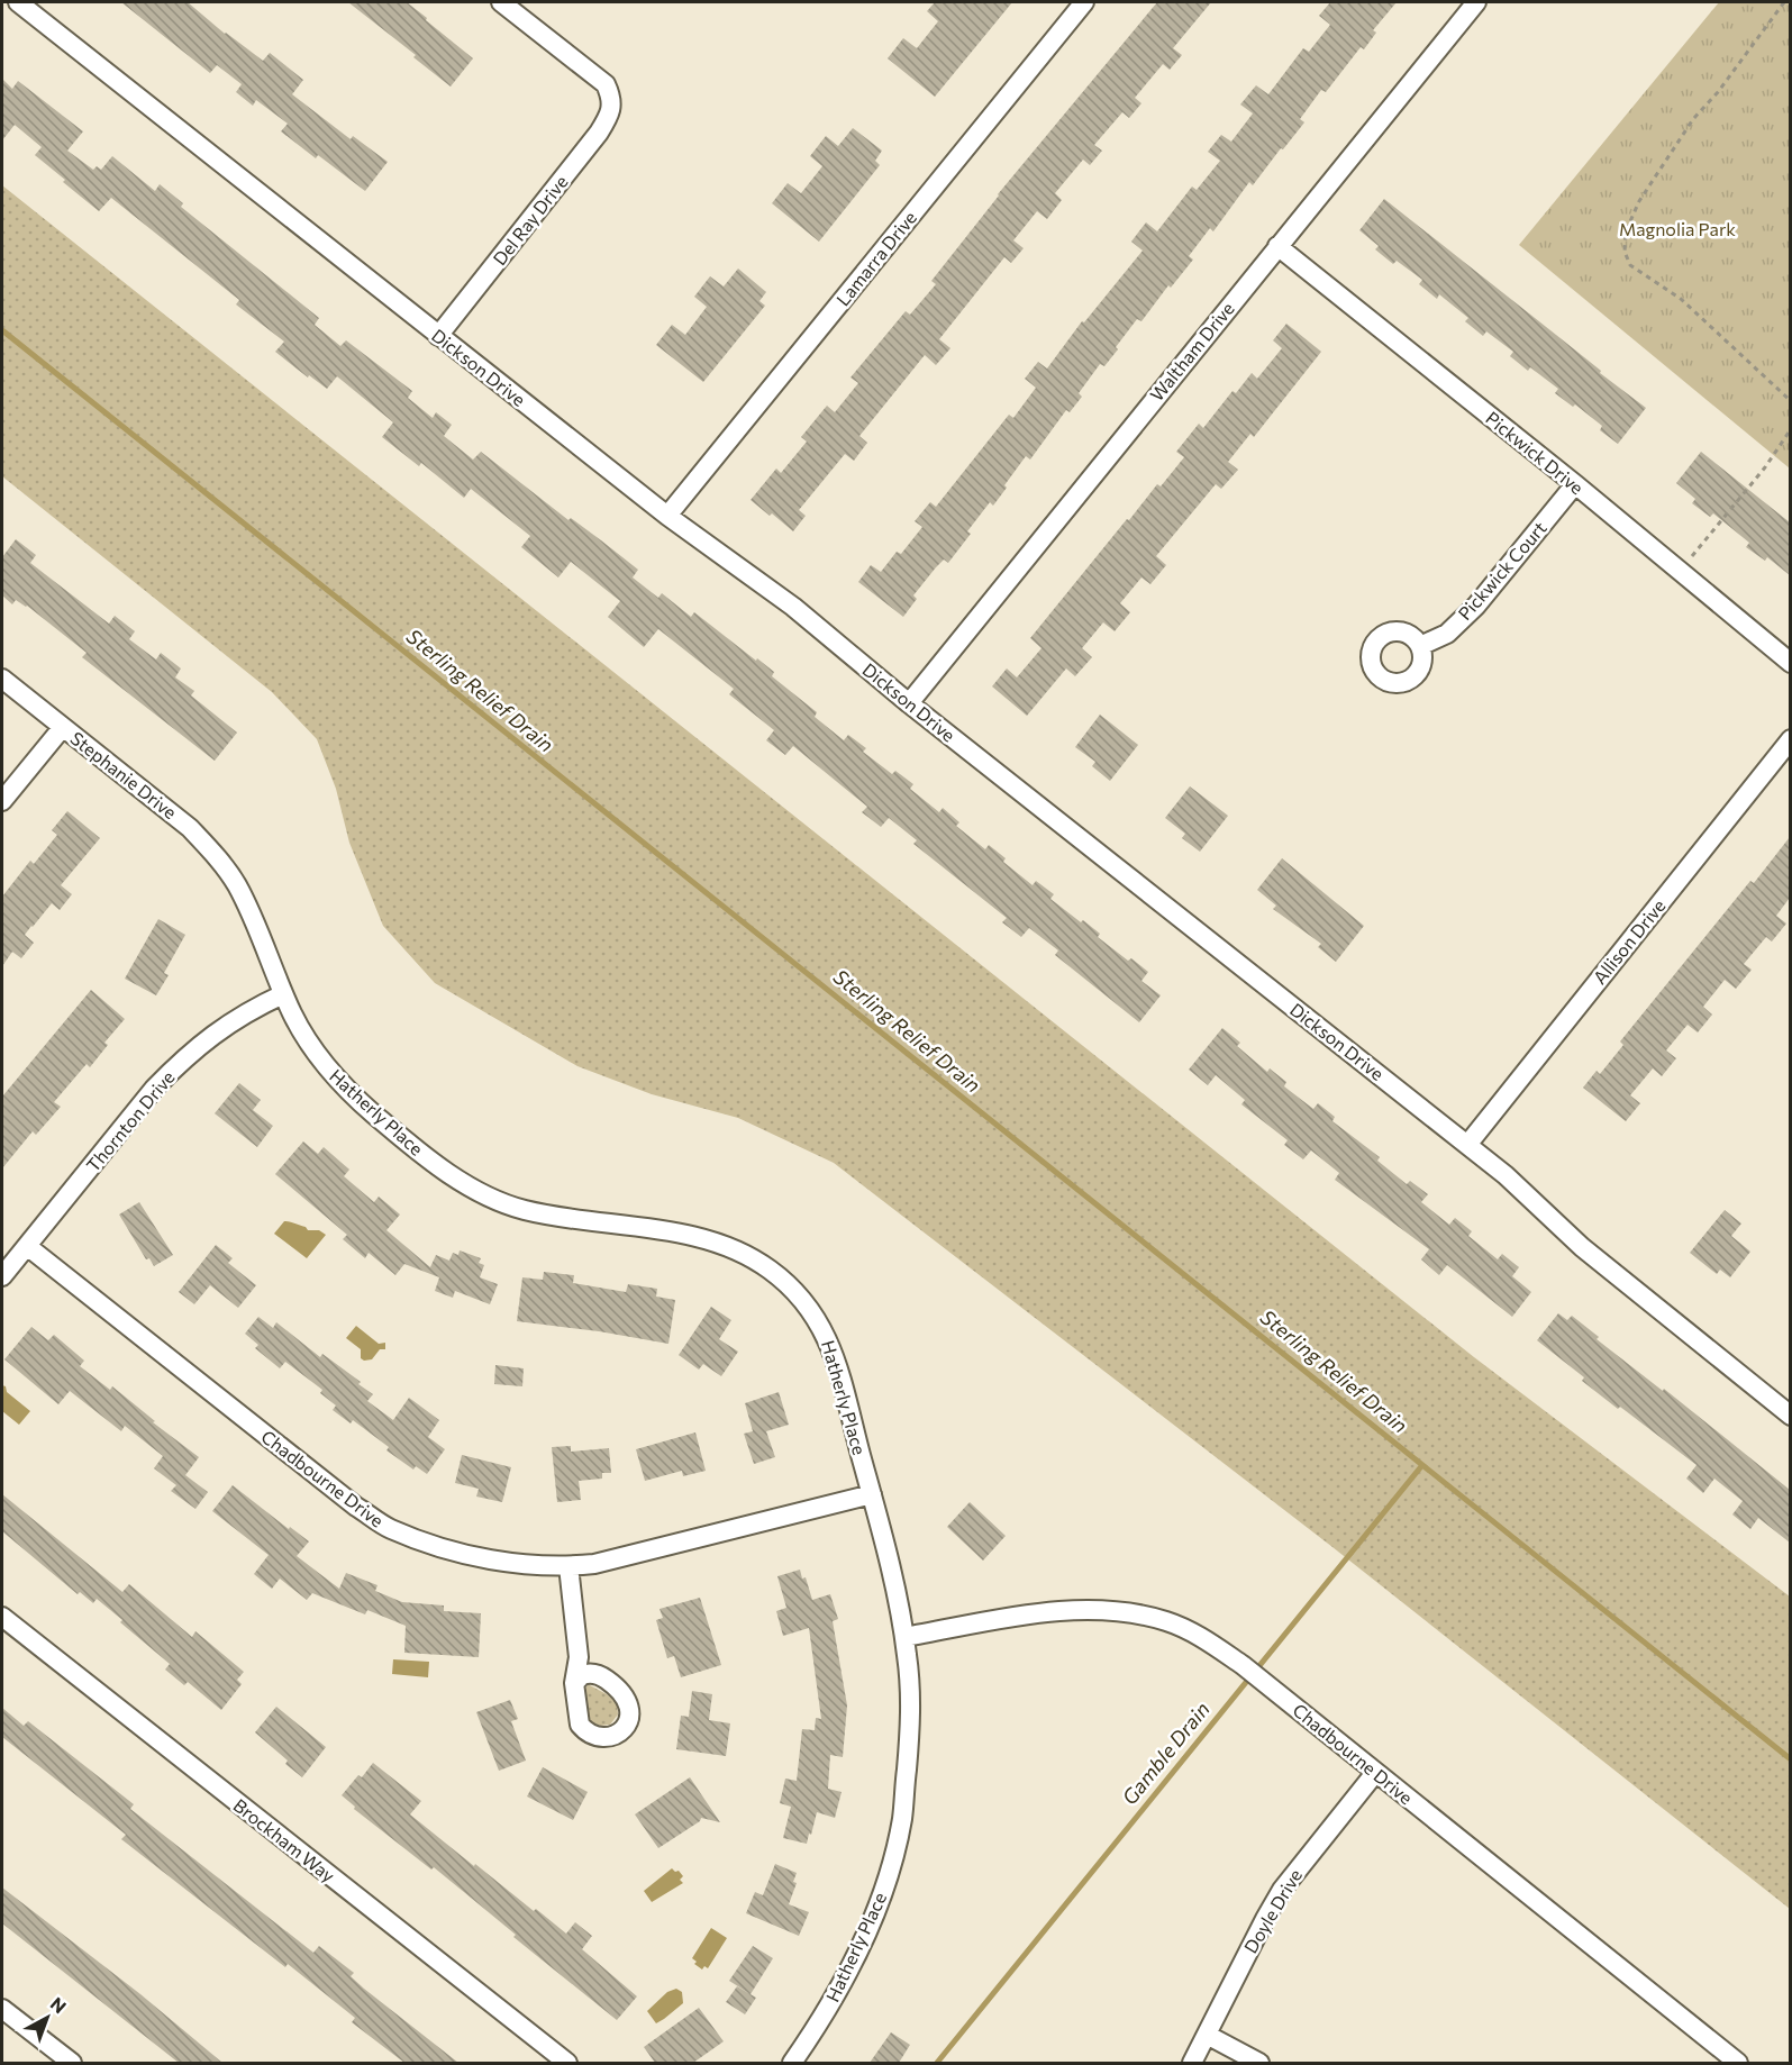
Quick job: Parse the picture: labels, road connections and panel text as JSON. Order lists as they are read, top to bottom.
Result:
{
  "streets": {
    "street": [
      "Del Ray Drive",
      "Lamarra Drive",
      "Waltham Drive",
      "Dickson Drive",
      "Pickwick Drive",
      "Pickwick Court",
      "Stephanie Drive",
      "Allison Drive",
      "Hatherly Place",
      "Thornton Drive",
      "Chadbourne Drive",
      "Brockham Way",
      "Doyle Drive"
    ]
  },
  "crossings": [
    ["Del Ray Drive", "Dickson Drive"],
    ["Lamarra Drive", "Dickson Drive"],
    ["Waltham Drive", "Dickson Drive"],
    ["Waltham Drive", "Pickwick Drive"],
    ["Dickson Drive", "Allison Drive"],
    ["Pickwick Drive", "Pickwick Court"],
    ["Stephanie Drive", "Hatherly Place"],
    ["Hatherly Place", "Thornton Drive"],
    ["Hatherly Place", "Chadbourne Drive"],
    ["Thornton Drive", "Chadbourne Drive"],
    ["Chadbourne Drive", "Doyle Drive"]
  ],
  "water": ["Sterling Relief Drain", "Gamble Drain"],
  "parks": ["Magnolia Park"],
  "north": "top right"
}
